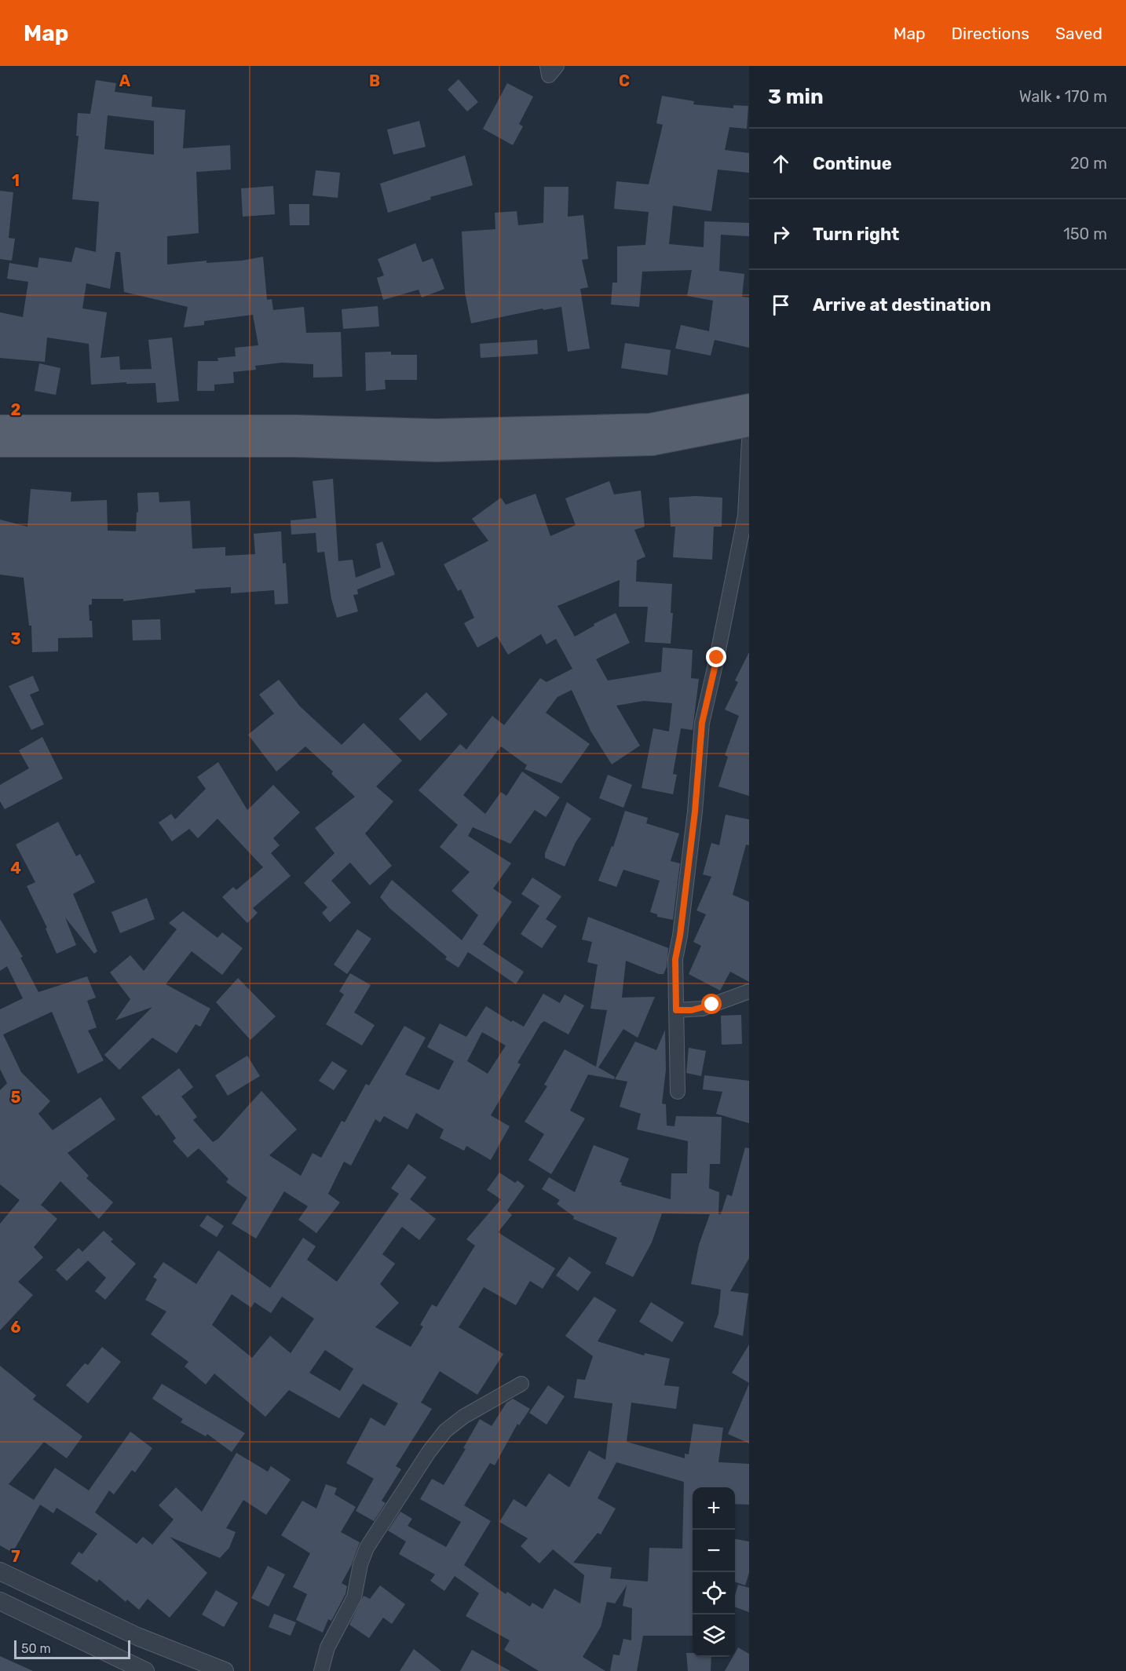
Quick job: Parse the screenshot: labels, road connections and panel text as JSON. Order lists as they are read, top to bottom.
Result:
{
  "scale_bar": "50 m",
  "page": {
    "header": "Map",
    "nav": ["Map", "Directions", "Saved"],
    "heading": ["3 min", "Walk · 170 m"],
    "list": [
      ["Continue", "20 m"],
      ["Turn right", "150 m"],
      "Arrive at destination"
    ],
    "map_buttons": ["+", "−"],
    "scale": "50 m"
  },
  "grid": {
    "columns": ["A", "B", "C"],
    "rows": [
      "1",
      "2",
      "3",
      "4",
      "5",
      "6",
      "7"
    ]
  }
}
